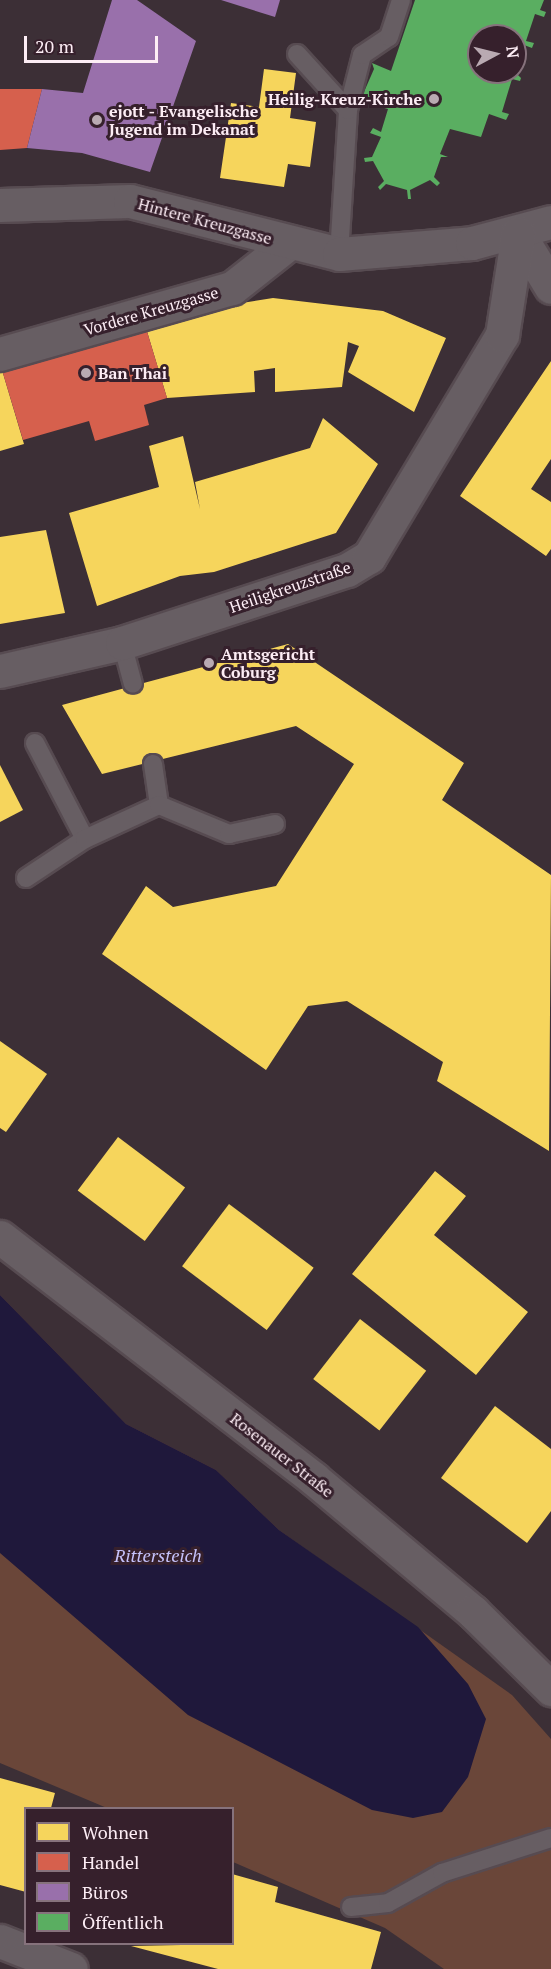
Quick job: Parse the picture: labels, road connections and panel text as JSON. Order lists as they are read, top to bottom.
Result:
{
  "streets": {
    "street": [
      "Hintere Kreuzgasse",
      "Vordere Kreuzgasse",
      "Heiligkreuzstraße",
      "Rosenauer Straße"
    ]
  },
  "crossings": [
    ["Hintere Kreuzgasse", "Vordere Kreuzgasse"],
    ["Hintere Kreuzgasse", "Heiligkreuzstraße"]
  ],
  "water": ["Rittersteich"],
  "places": [
    "Heilig-Kreuz-Kirche",
    "ejott - Evangelische Jugend im Dekanat",
    "Ban Thai",
    "Amtsgericht Coburg"
  ],
  "legend": [
    "Wohnen",
    "Handel",
    "Büros",
    "Öffentlich"
  ],
  "scale_bar": "20 m",
  "north": "right"
}
